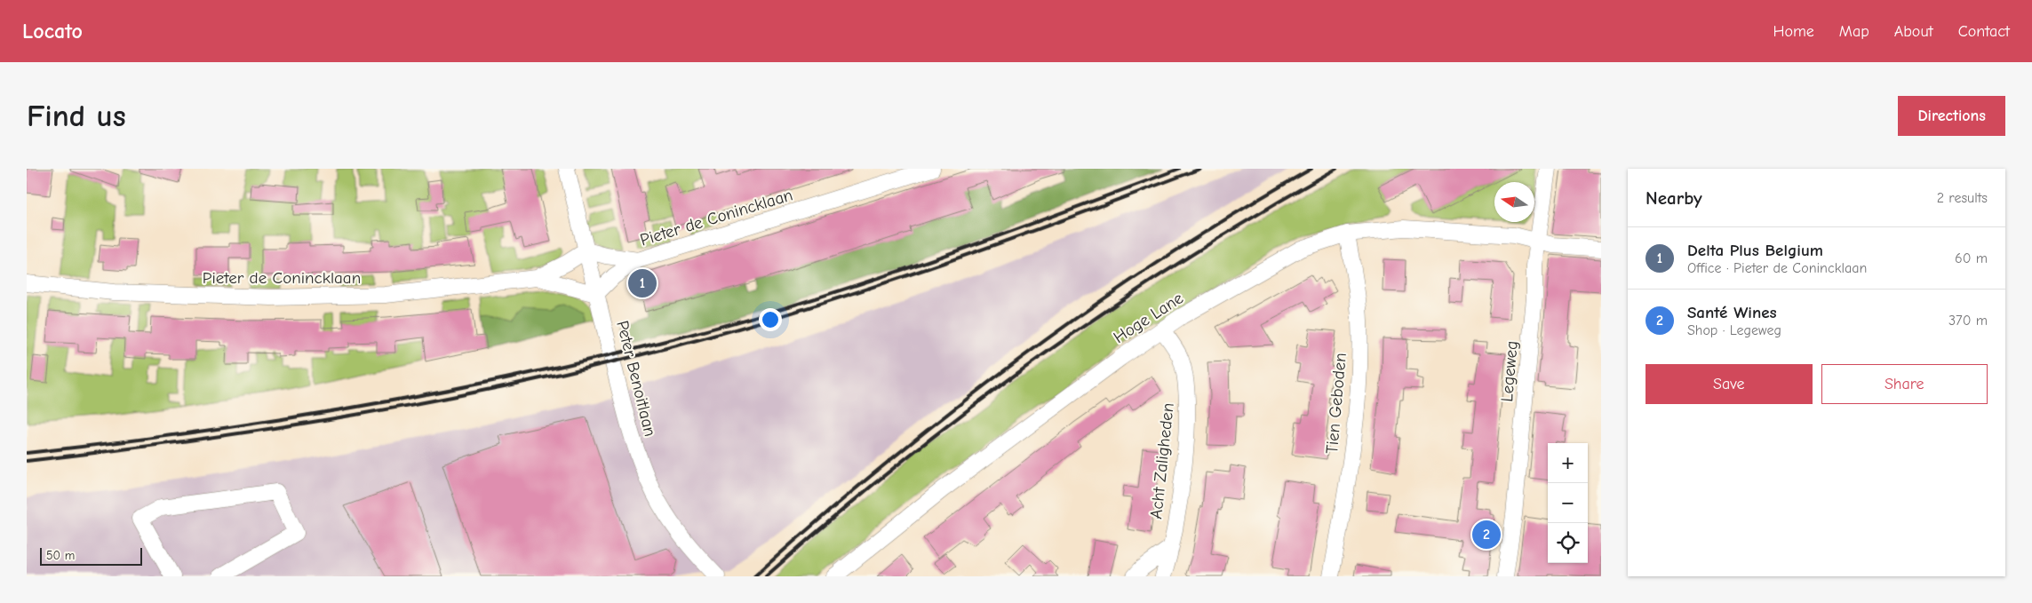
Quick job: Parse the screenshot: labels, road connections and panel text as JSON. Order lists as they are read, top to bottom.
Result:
{
  "streets": {
    "street": [
      "Pieter de Conincklaan",
      "Hoge Lane",
      "Legeweg",
      "Peter Benoitlaan",
      "Tien Geboden",
      "Acht Zaligheden"
    ]
  },
  "crossings": [
    ["Pieter de Conincklaan", "Peter Benoitlaan"],
    ["Hoge Lane", "Legeweg"],
    ["Hoge Lane", "Tien Geboden"],
    ["Hoge Lane", "Acht Zaligheden"]
  ],
  "scale_bar": "50 m",
  "north": "left",
  "page": {
    "header": "Locato",
    "nav": [
      "Home",
      "Map",
      "About",
      "Contact"
    ],
    "buttons": [
      "Directions",
      ["Save", "Share"]
    ],
    "title": "Find us",
    "heading": ["Nearby", "2 results"],
    "list": [
      {
        "mark": "1",
        "name": "Delta Plus Belgium",
        "note": "Office · Pieter de Conincklaan",
        "value": "60 m"
      },
      {
        "mark": "2",
        "name": "Santé Wines",
        "note": "Shop · Legeweg",
        "value": "370 m"
      }
    ],
    "pins": ["1", "2"],
    "map_buttons": ["+", "−"],
    "scale": "50 m"
  }
}
